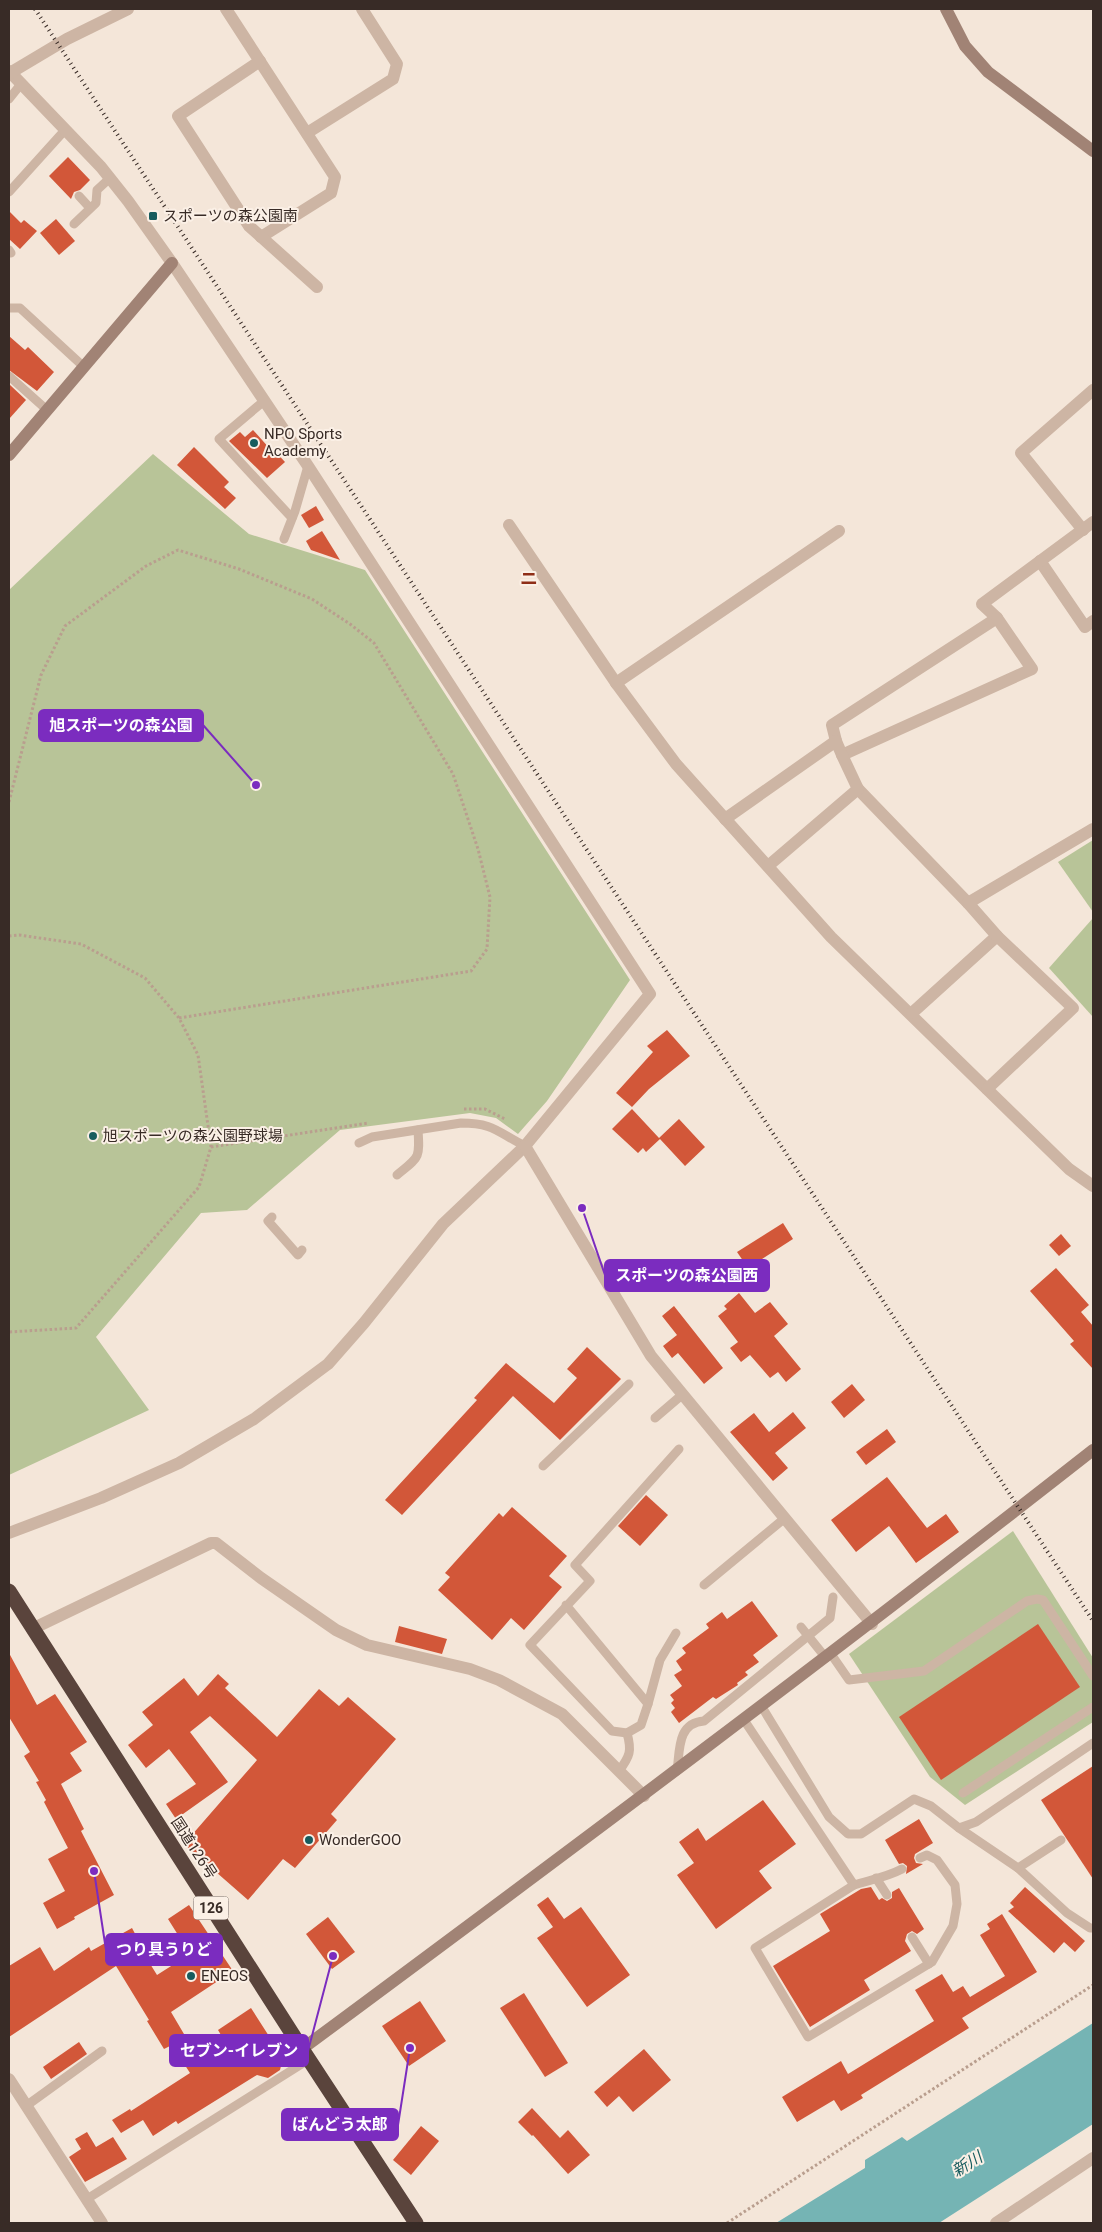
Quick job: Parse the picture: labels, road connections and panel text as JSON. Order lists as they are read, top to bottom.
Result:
{
  "streets": {
    "highway": ["国道126号", "126"]
  },
  "districts": ["ニ"],
  "water": ["新川"],
  "places": {
    "transit": ["スポーツの森公園南"],
    "other": [
      "NPO Sports Academy",
      "旭スポーツの森公園",
      "旭スポーツの森公園野球場",
      "スポーツの森公園西",
      "WonderGOO",
      "つり具うりど",
      "セブン-イレブン",
      "ENEOS",
      "ばんどう太郎"
    ]
  }
}
